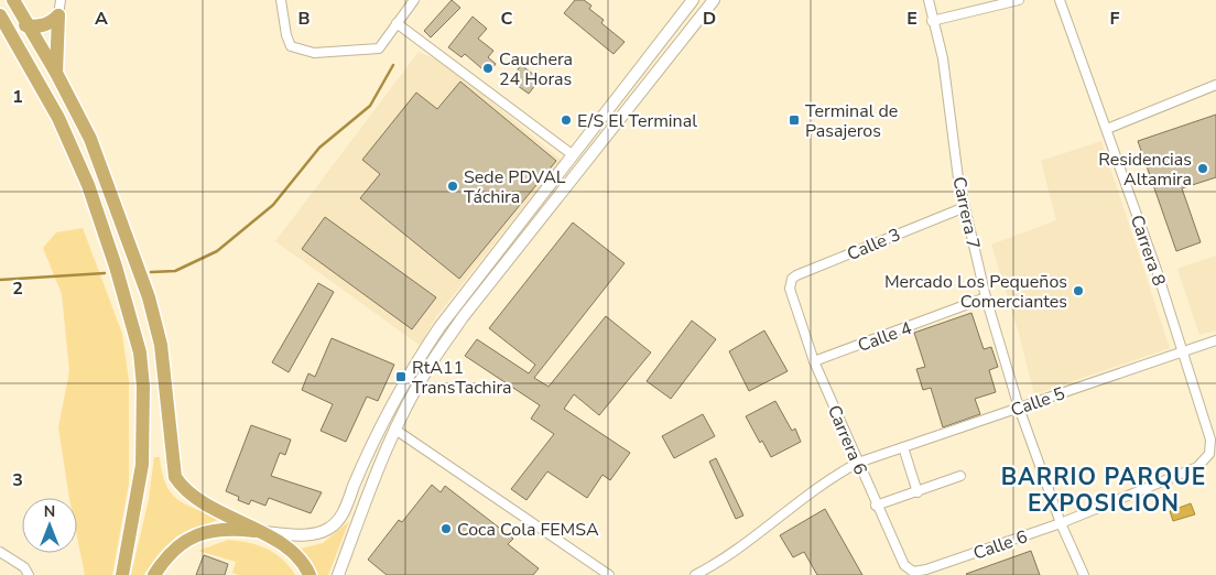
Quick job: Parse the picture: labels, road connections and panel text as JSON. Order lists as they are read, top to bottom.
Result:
{
  "streets": {
    "street": [
      "Carrera 7",
      "Calle 3",
      "Carrera 8",
      "Calle 4",
      "Calle 5",
      "Carrera 6",
      "Calle 6"
    ]
  },
  "crossings": [
    ["Carrera 7", "Calle 3"],
    ["Carrera 7", "Calle 4"],
    ["Carrera 7", "Calle 5"],
    ["Carrera 7", "Calle 6"],
    ["Calle 3", "Carrera 6"],
    ["Carrera 8", "Calle 5"],
    ["Carrera 8", "Calle 6"],
    ["Calle 4", "Carrera 6"],
    ["Calle 5", "Carrera 6"],
    ["Carrera 6", "Calle 6"]
  ],
  "districts": ["BARRIO PARQUE EXPOSICION"],
  "places": {
    "other": [
      "Cauchera 24 Horas",
      "E/S El Terminal",
      "Residencias Altamira",
      "Sede PDVAL Táchira",
      "Mercado Los Pequeños Comerciantes",
      "Coca Cola FEMSA"
    ],
    "transit": ["Terminal de Pasajeros", "RtA11 TransTachira"]
  },
  "north": "top",
  "grid": {
    "columns": [
      "A",
      "B",
      "C",
      "D",
      "E",
      "F"
    ],
    "rows": ["1", "2", "3"]
  }
}
